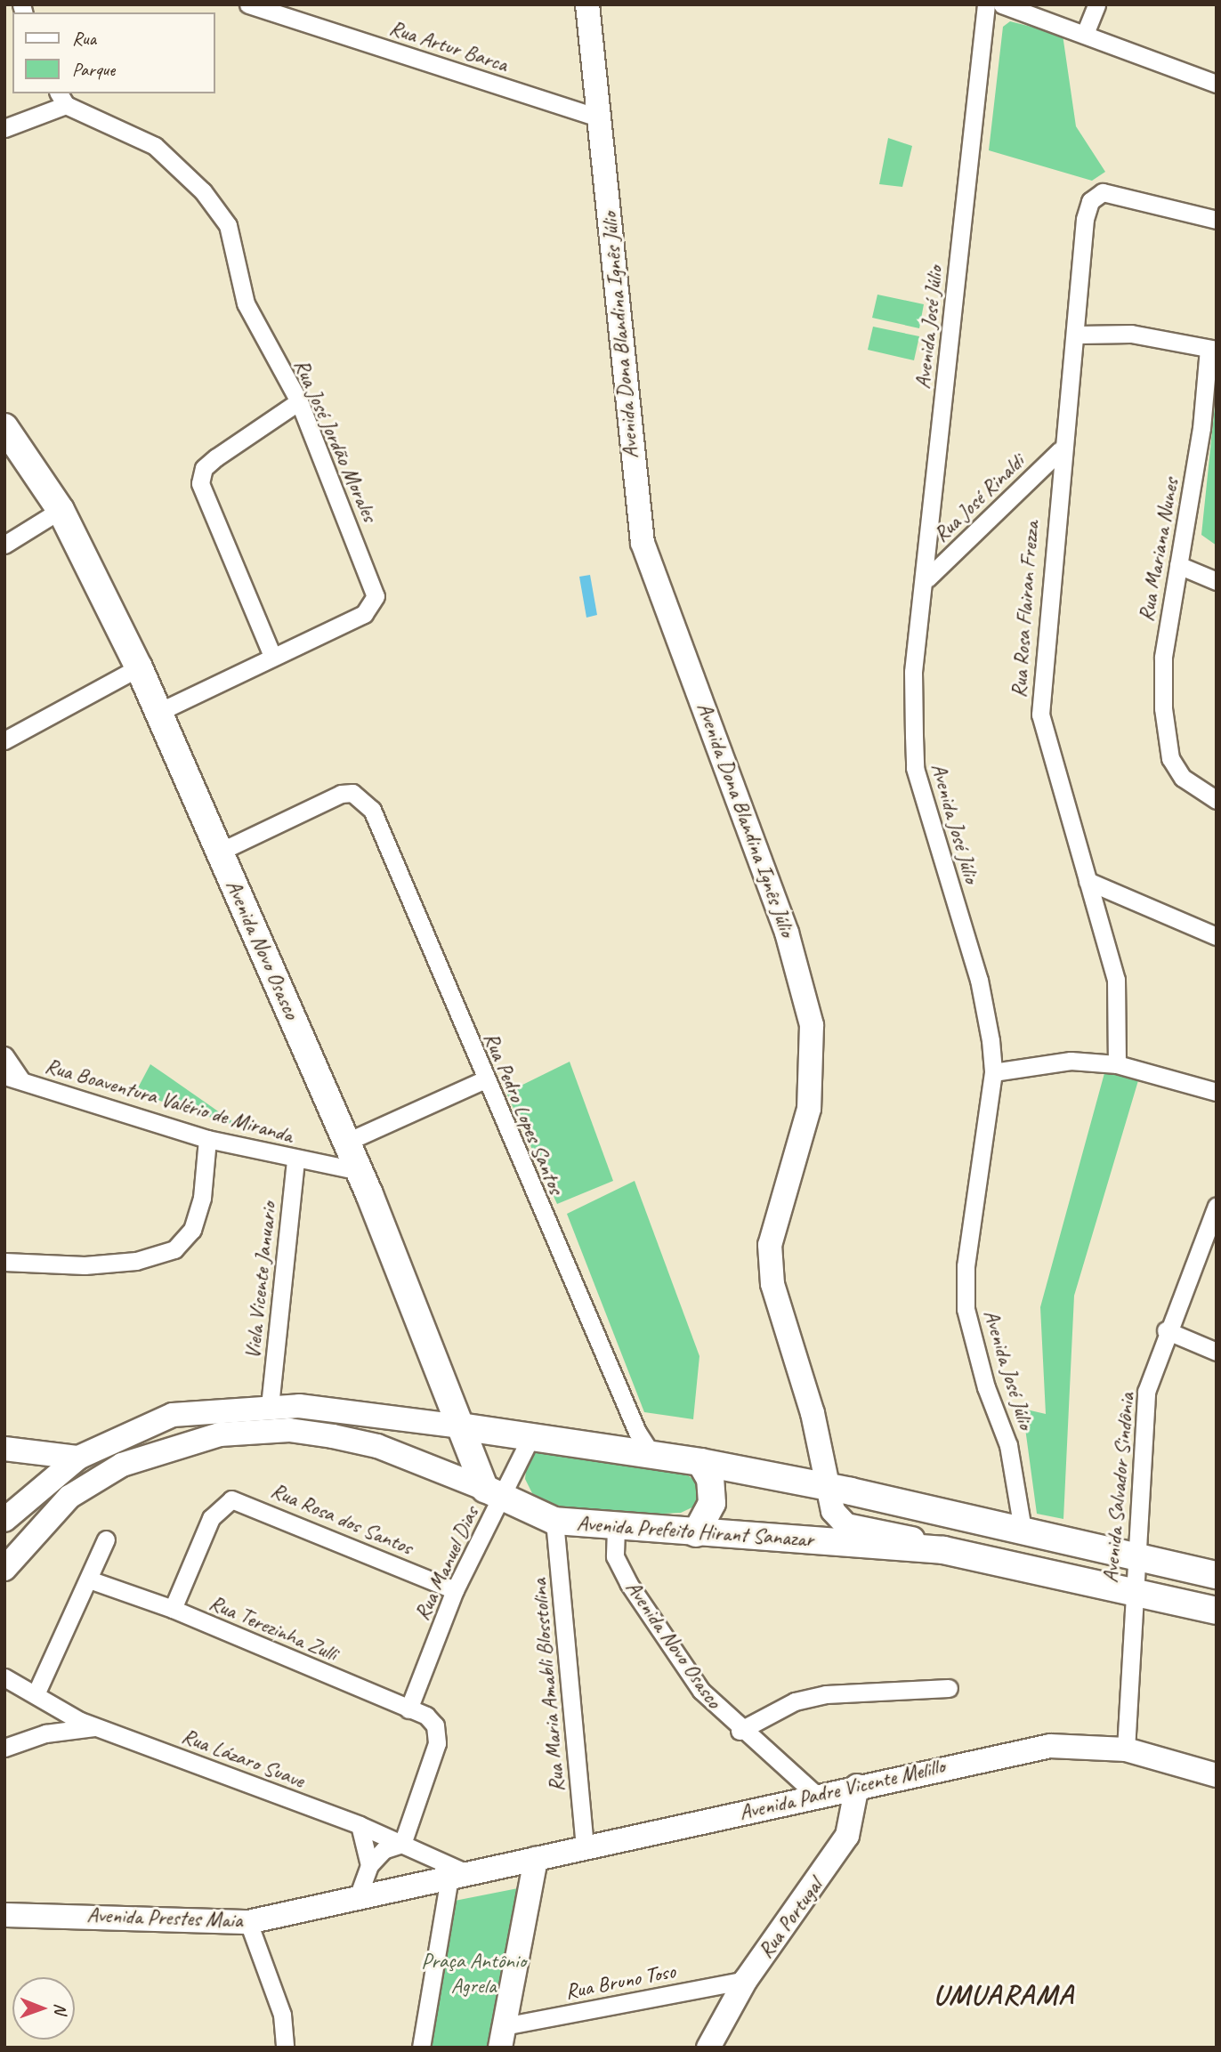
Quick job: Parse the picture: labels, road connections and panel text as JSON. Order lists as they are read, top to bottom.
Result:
{
  "streets": {
    "main road": [
      "Avenida Dona Blandina Ignês Júlio",
      "Avenida Novo Osasco",
      "Avenida Prefeito Hirant Sanazar",
      "Avenida Padre Vicente Melillo",
      "Avenida Prestes Maia",
      "Rua Portugal"
    ],
    "street": [
      "Rua Artur Barca",
      "Avenida José Júlio",
      "Rua José Jordão Morales",
      "Rua José Rinaldi",
      "Rua Mariana Nunes",
      "Rua Rosa Flairan Frezza",
      "Rua Boaventura Valério de Miranda",
      "Rua Pedro Lopes Santos",
      "Viela Vicente Januario",
      "Avenida Salvador Sindônia",
      "Rua Rosa dos Santos",
      "Rua Manuel Dias",
      "Rua Terezinha Zulli",
      "Rua Maria Amabli Blosstolina",
      "Rua Lázaro Suave",
      "Rua Bruno Toso"
    ]
  },
  "crossings": [
    ["Rua Artur Barca", "Avenida Dona Blandina Ignês Júlio"],
    ["Avenida José Júlio", "Rua José Rinaldi"],
    ["Avenida Dona Blandina Ignês Júlio", "Avenida Prefeito Hirant Sanazar"],
    ["Rua José Jordão Morales", "Avenida Novo Osasco"],
    ["Rua José Rinaldi", "Rua Rosa Flairan Frezza"],
    ["Avenida Novo Osasco", "Rua Boaventura Valério de Miranda"],
    ["Avenida Novo Osasco", "Rua Pedro Lopes Santos"],
    ["Avenida Novo Osasco", "Avenida Prefeito Hirant Sanazar"],
    ["Avenida Novo Osasco", "Rua Manuel Dias"],
    ["Avenida Novo Osasco", "Avenida Padre Vicente Melillo"],
    ["Rua Boaventura Valério de Miranda", "Viela Vicente Januario"],
    ["Avenida Salvador Sindônia", "Avenida Prefeito Hirant Sanazar"],
    ["Avenida Salvador Sindônia", "Avenida Padre Vicente Melillo"],
    ["Rua Rosa dos Santos", "Rua Manuel Dias"],
    ["Rua Rosa dos Santos", "Rua Terezinha Zulli"],
    ["Avenida Prefeito Hirant Sanazar", "Rua Manuel Dias"],
    ["Avenida Prefeito Hirant Sanazar", "Rua Maria Amabli Blosstolina"],
    ["Rua Manuel Dias", "Rua Terezinha Zulli"],
    ["Rua Terezinha Zulli", "Rua Lázaro Suave"],
    ["Rua Maria Amabli Blosstolina", "Avenida Padre Vicente Melillo"],
    ["Rua Lázaro Suave", "Avenida Padre Vicente Melillo"],
    ["Rua Lázaro Suave", "Avenida Prestes Maia"],
    ["Avenida Padre Vicente Melillo", "Avenida Prestes Maia"],
    ["Avenida Padre Vicente Melillo", "Rua Portugal"],
    ["Rua Portugal", "Rua Bruno Toso"]
  ],
  "districts": ["UMUARAMA"],
  "parks": ["Praça Antônio Agrela"],
  "legend": ["Rua", "Parque"],
  "north": "right"
}
